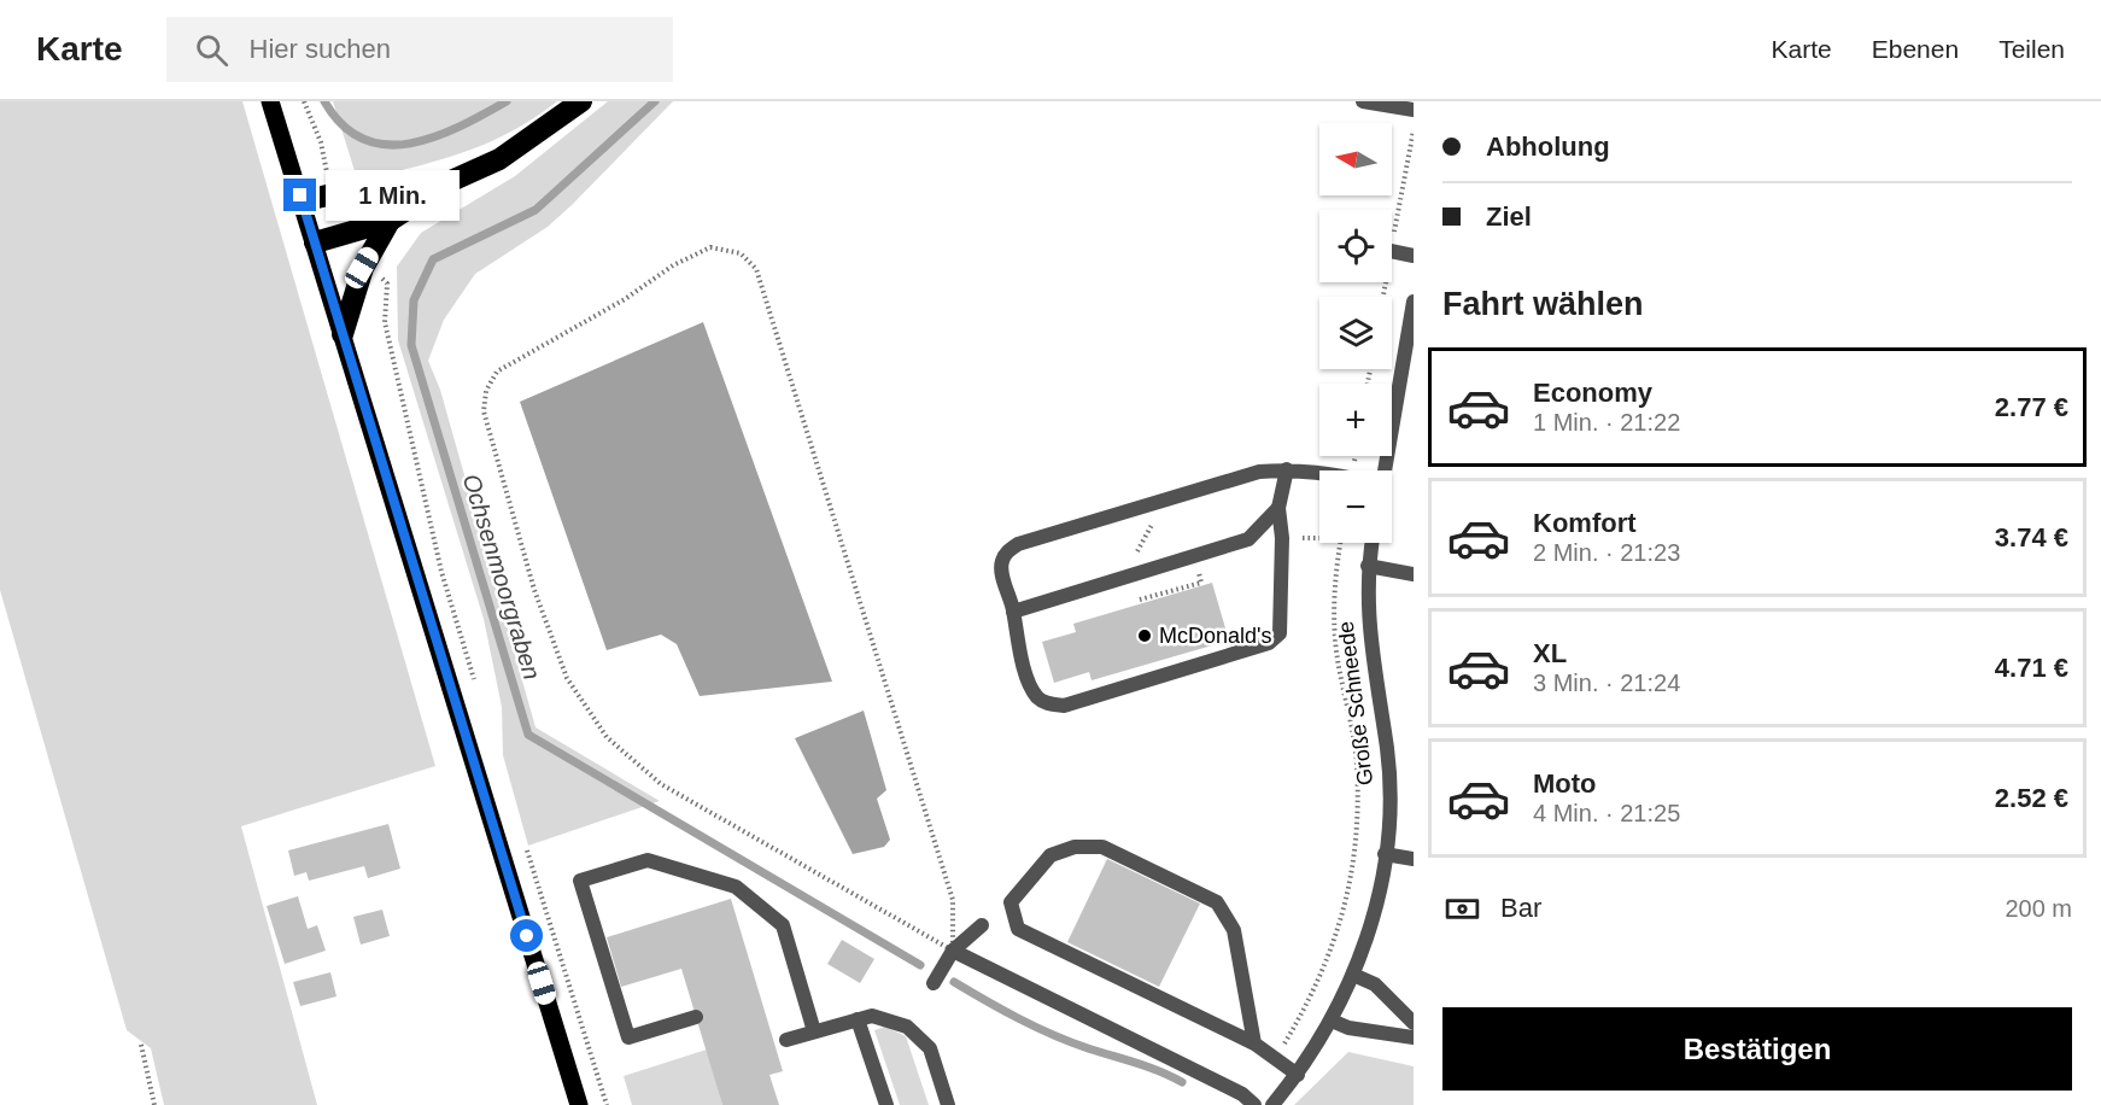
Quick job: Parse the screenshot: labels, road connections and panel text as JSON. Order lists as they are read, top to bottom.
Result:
{
  "streets": {
    "street": ["Große Schneede"]
  },
  "water": ["Ochsenmoorgraben"],
  "places": ["McDonald's"],
  "north": "left",
  "page": {
    "header": "Karte",
    "search": "Hier suchen",
    "nav": ["Karte", "Ebenen", "Teilen"],
    "banner": ["Abholung", "Ziel"],
    "map_buttons": ["+", "−"],
    "bubble": "1 Min.",
    "heading": "Fahrt wählen",
    "list": [
      {
        "name": "Economy",
        "note": "1 Min. · 21:22",
        "value": "2.77 €"
      },
      {
        "name": "Komfort",
        "note": "2 Min. · 21:23",
        "value": "3.74 €"
      },
      {
        "name": "XL",
        "note": "3 Min. · 21:24",
        "value": "4.71 €"
      },
      {
        "name": "Moto",
        "note": "4 Min. · 21:25",
        "value": "2.52 €"
      }
    ],
    "pay": ["Bar", "200 m"],
    "buttons": "Bestätigen"
  }
}
